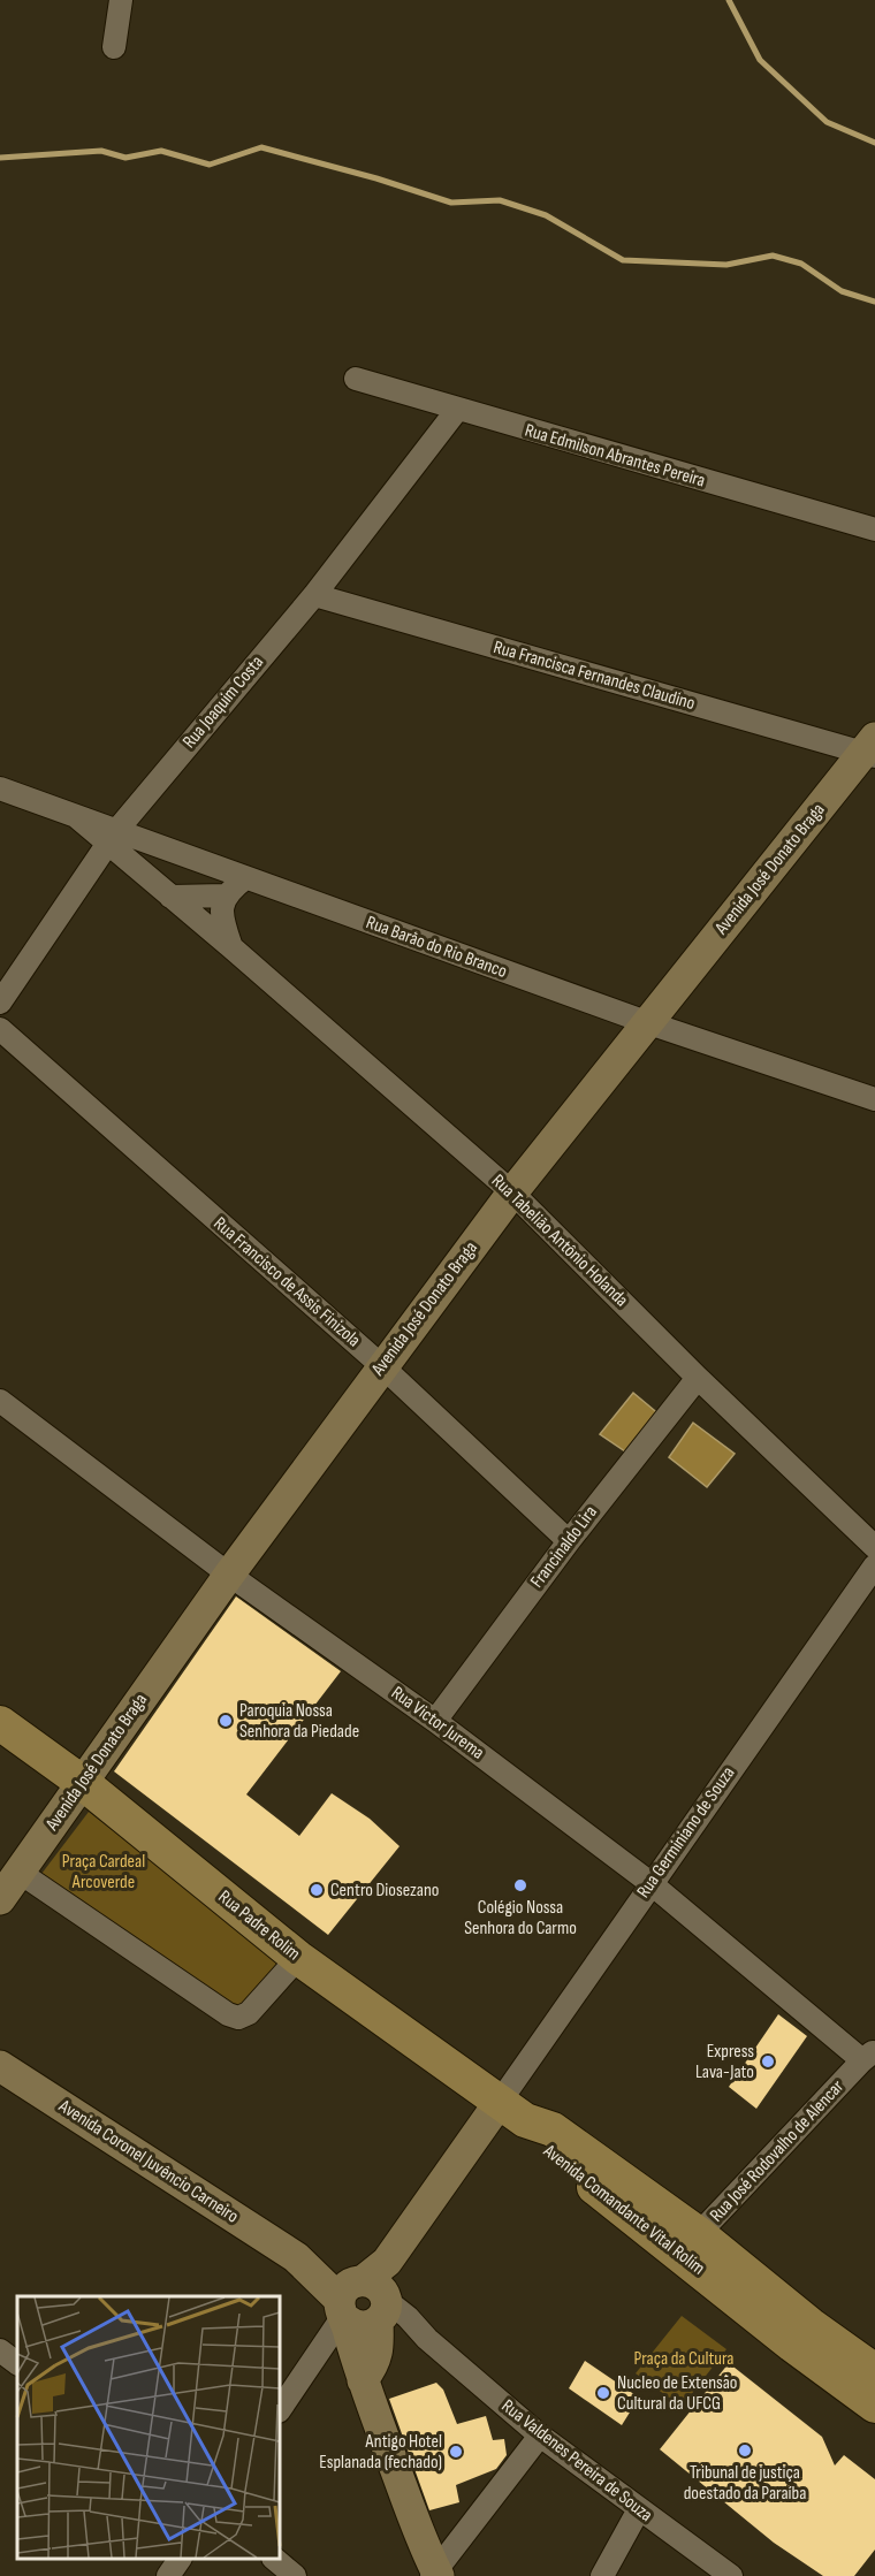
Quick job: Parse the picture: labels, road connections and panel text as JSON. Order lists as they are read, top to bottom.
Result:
{
  "streets": {
    "main road": [
      "Avenida José Donato Braga",
      "Rua Padre Rolim",
      "Avenida Coronel Juvêncio Carneiro",
      "Avenida Comandante Vital Rolim"
    ],
    "street": [
      "Rua Edmilson Abrantes Pereira",
      "Rua Francisca Fernandes Claudino",
      "Rua Joaquim Costa",
      "Rua Barāo do Rio Branco",
      "Rua Tabelião Antônio Holanda",
      "Rua Francisco de Assis Finizola",
      "Francinaldo Lira",
      "Rua Victor Jurema",
      "Rua Germiniano de Souza",
      "Rua José Rodovalho de Alencar",
      "Rua Valdenes Pereira de Souza"
    ]
  },
  "crossings": [
    ["Rua Edmilson Abrantes Pereira", "Rua Joaquim Costa"],
    ["Rua Francisca Fernandes Claudino", "Rua Joaquim Costa"],
    ["Rua Francisca Fernandes Claudino", "Avenida José Donato Braga"],
    ["Rua Joaquim Costa", "Rua Barāo do Rio Branco"],
    ["Rua Joaquim Costa", "Rua Tabelião Antônio Holanda"],
    ["Avenida José Donato Braga", "Rua Barāo do Rio Branco"],
    ["Avenida José Donato Braga", "Rua Tabelião Antônio Holanda"],
    ["Avenida José Donato Braga", "Rua Francisco de Assis Finizola"],
    ["Avenida José Donato Braga", "Rua Victor Jurema"],
    ["Avenida José Donato Braga", "Rua Padre Rolim"],
    ["Rua Barāo do Rio Branco", "Rua Tabelião Antônio Holanda"],
    ["Rua Tabelião Antônio Holanda", "Francinaldo Lira"],
    ["Rua Francisco de Assis Finizola", "Francinaldo Lira"],
    ["Francinaldo Lira", "Rua Victor Jurema"],
    ["Rua Victor Jurema", "Rua Germiniano de Souza"],
    ["Rua Victor Jurema", "Rua José Rodovalho de Alencar"],
    ["Rua Germiniano de Souza", "Rua Padre Rolim"],
    ["Rua Germiniano de Souza", "Avenida Comandante Vital Rolim"],
    ["Rua Padre Rolim", "Avenida Comandante Vital Rolim"],
    ["Rua José Rodovalho de Alencar", "Avenida Comandante Vital Rolim"],
    ["Avenida Coronel Juvêncio Carneiro", "Rua Valdenes Pereira de Souza"]
  ],
  "parks": ["Praça Cardeal Arcoverde", "Praça da Cultura"],
  "places": [
    "Paroquia Nossa Senhora da Piedade",
    "Colégio Nossa Senhora do Carmo",
    "Centro Diosezano",
    "Express Lava-Jato",
    "Nucleo de Extensão Cultural da UFCG",
    "Tribunal de justiça doestado da Paraíba",
    "Antigo Hotel Esplanada (fechado)"
  ]
}
